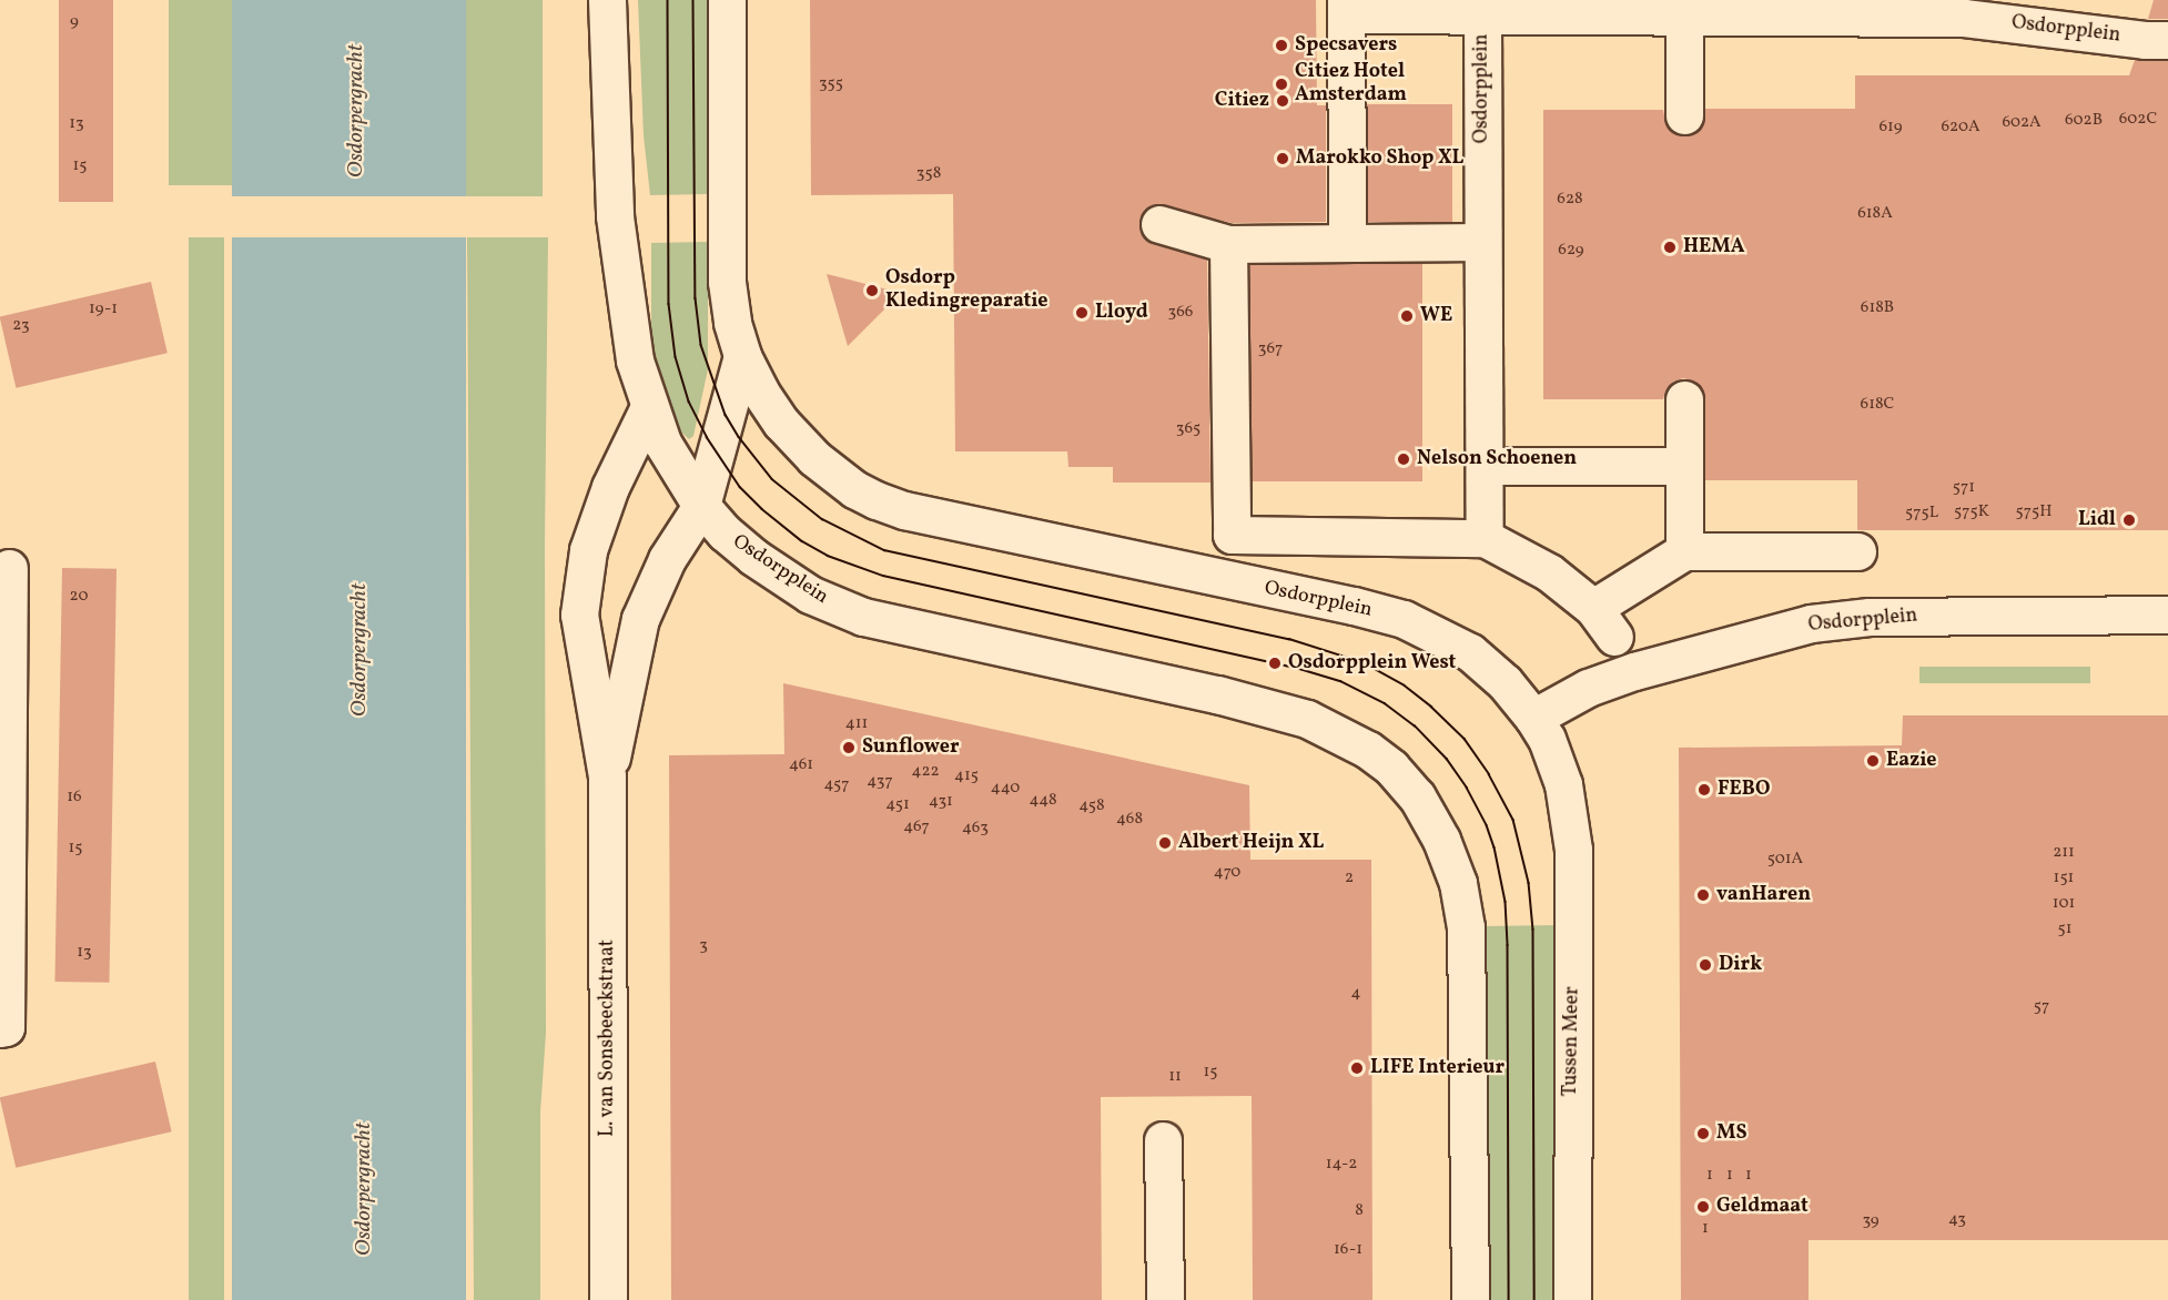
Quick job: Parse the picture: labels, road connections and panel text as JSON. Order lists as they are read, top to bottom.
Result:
{
  "streets": {
    "street": ["Osdorpplein", "L. van Sonsbeeckstraat", "Tussen Meer"]
  },
  "crossings": [
    ["Osdorpplein", "L. van Sonsbeeckstraat"],
    ["Osdorpplein", "Tussen Meer"]
  ],
  "water": ["Osdorpergracht"],
  "places": [
    "Specsavers",
    "Citiez Hotel Amsterdam",
    "Citiez",
    "Marokko Shop XL",
    "HEMA",
    "Osdorp Kledingreparatie",
    "Lloyd",
    "WE",
    "Nelson Schoenen",
    "Lidl",
    "Osdorpplein West",
    "Sunflower",
    "Eazie",
    "FEBO",
    "Albert Heijn XL",
    "vanHaren",
    "Dirk",
    "LIFE Interieur",
    "MS",
    "Geldmaat"
  ],
  "house_numbers": [
    "9",
    "355",
    "602C",
    "602B",
    "602A",
    "13",
    "619",
    "620A",
    "15",
    "358",
    "628",
    "618A",
    "629",
    "618B",
    "19-1",
    "366",
    "23",
    "367",
    "618C",
    "365",
    "571",
    "575K",
    "575H",
    "575L",
    "20",
    "411",
    "461",
    "422",
    "415",
    "437",
    "457",
    "440",
    "16",
    "448",
    "431",
    "451",
    "458",
    "468",
    "467",
    "463",
    "15",
    "211",
    "501A",
    "470",
    "2",
    "151",
    "101",
    "51",
    "3",
    "13",
    "4",
    "57",
    "15",
    "11",
    "14-2",
    "1",
    "1",
    "1",
    "8",
    "43",
    "39",
    "1",
    "16-1"
  ]
}
